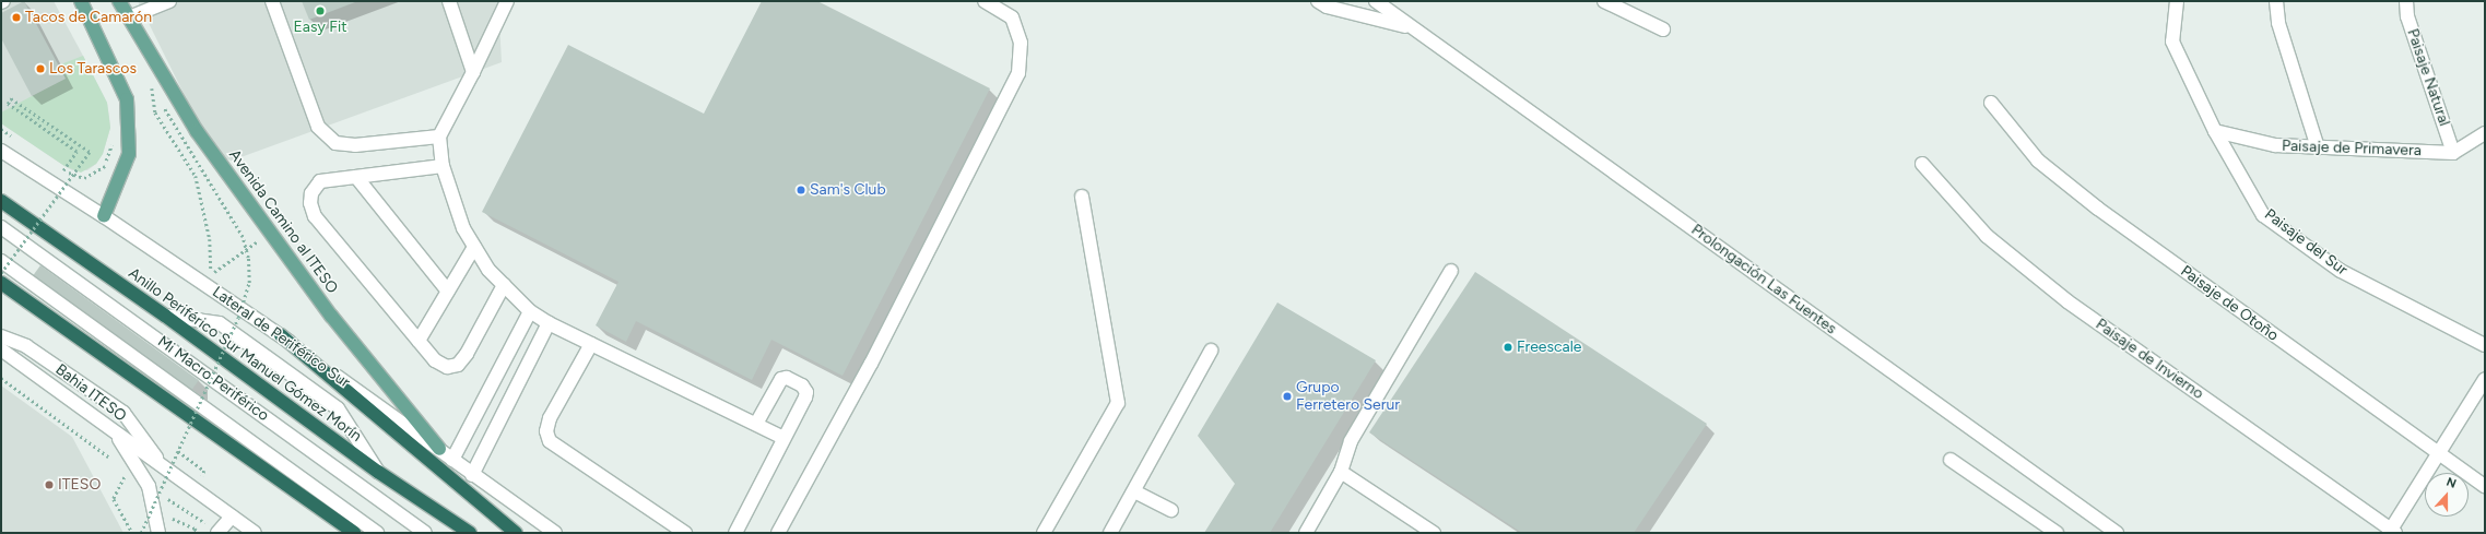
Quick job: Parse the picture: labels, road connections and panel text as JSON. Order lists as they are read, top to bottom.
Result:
{
  "streets": {
    "highway": ["Anillo Periférico Sur Manuel Gómez Morín"],
    "main road": ["Avenida Camino al ITESO"],
    "street": [
      "Paisaje Natural",
      "Paisaje de Primavera",
      "Paisaje del Sur",
      "Prolongación Las Fuentes",
      "Paisaje de Otoño",
      "Lateral de Periférico Sur",
      "Paisaje de Invierno",
      "Mi Macro Periférico",
      "Bahia ITESO"
    ]
  },
  "crossings": [
    ["Paisaje Natural", "Paisaje de Primavera"],
    ["Paisaje de Primavera", "Paisaje del Sur"],
    ["Avenida Camino al ITESO", "Lateral de Periférico Sur"]
  ],
  "places": [
    "Easy Fit",
    "Tacos de Camarón",
    "Los Tarascos",
    "Sam's Club",
    "Freescale",
    "Grupo Ferretero Serur",
    "ITESO"
  ],
  "north": "top"
}
